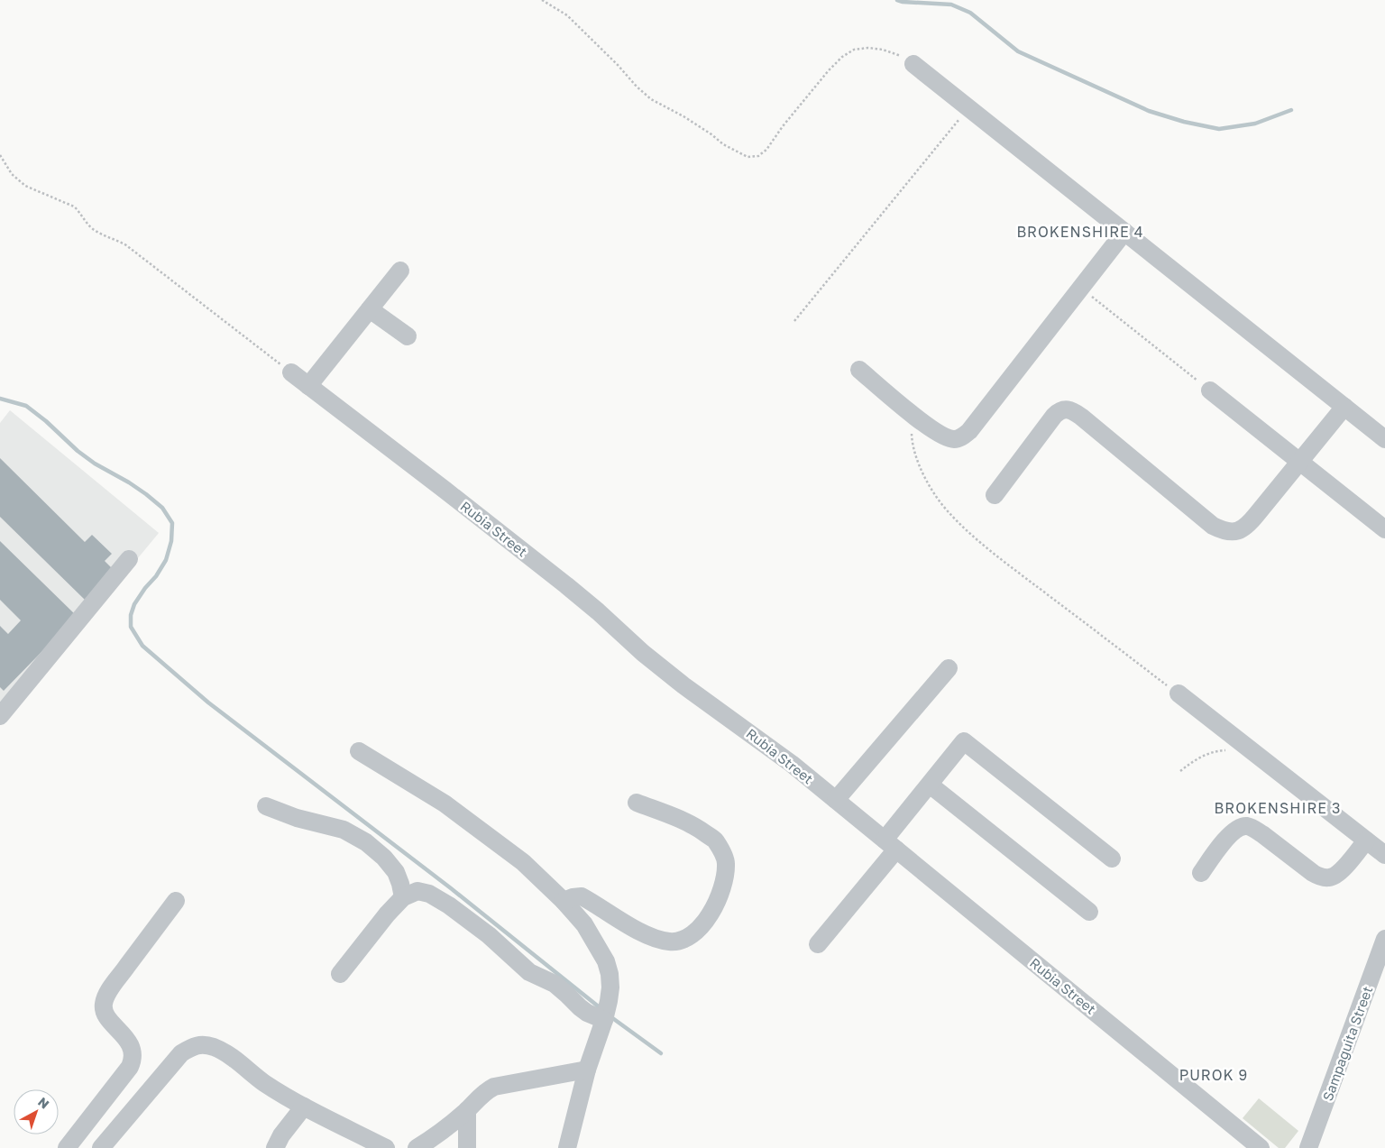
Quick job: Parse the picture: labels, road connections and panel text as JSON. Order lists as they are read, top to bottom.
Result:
{
  "streets": {
    "street": ["Rubia Street", "Sampaguita Street"]
  },
  "districts": ["BROKENSHIRE 4", "BROKENSHIRE 3", "PUROK 9"],
  "north": "top right"
}
